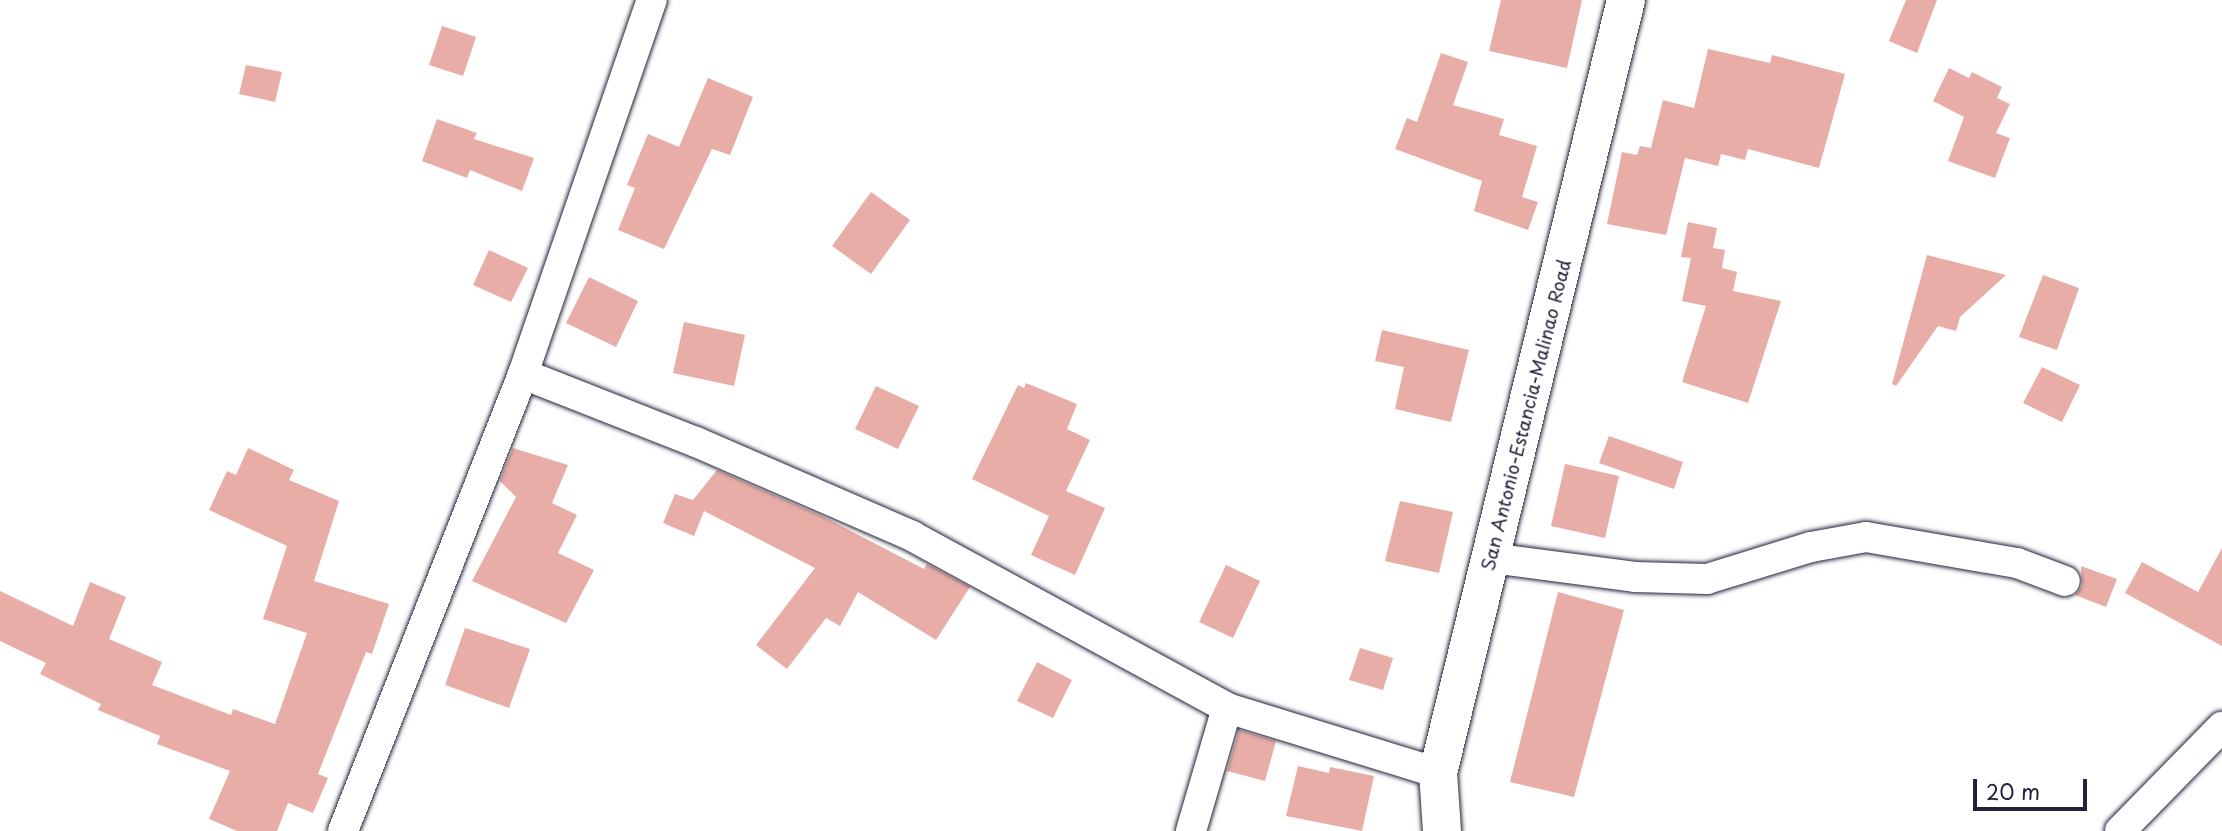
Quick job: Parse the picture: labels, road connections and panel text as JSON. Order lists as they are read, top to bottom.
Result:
{
  "streets": {
    "street": ["San Antonio-Estancia-Malinao Road"]
  },
  "scale_bar": "20 m"
}
